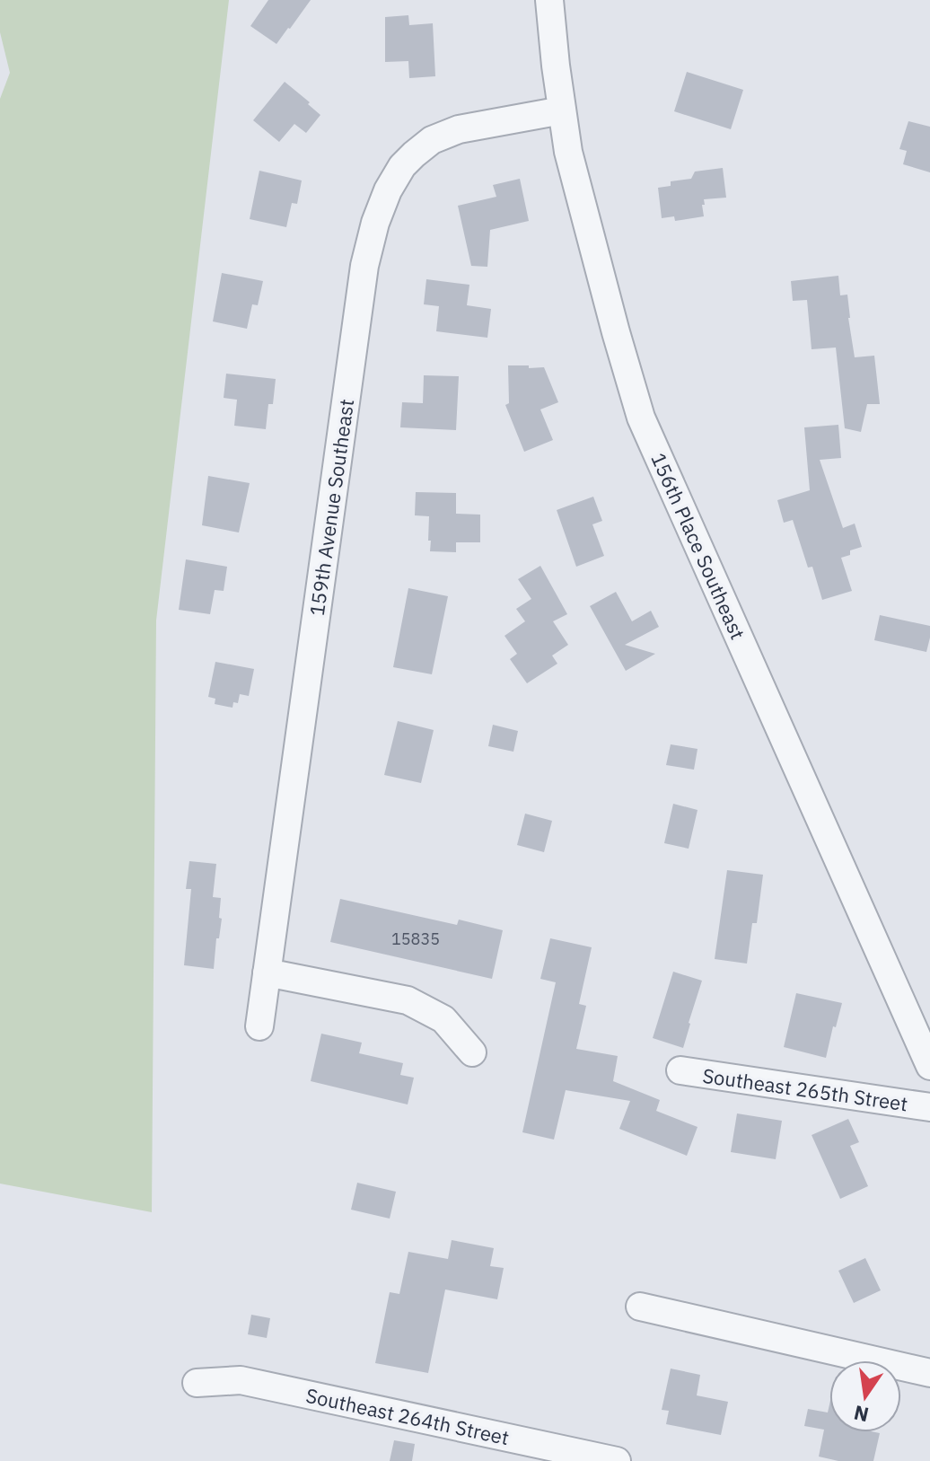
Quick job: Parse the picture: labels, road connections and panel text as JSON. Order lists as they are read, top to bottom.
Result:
{
  "streets": {
    "street": [
      "159th Avenue Southeast",
      "156th Place Southeast",
      "Southeast 265th Street",
      "Southeast 264th Street"
    ]
  },
  "crossings": [
    ["159th Avenue Southeast", "156th Place Southeast"]
  ],
  "house_numbers": ["15835"],
  "north": "bottom"
}
